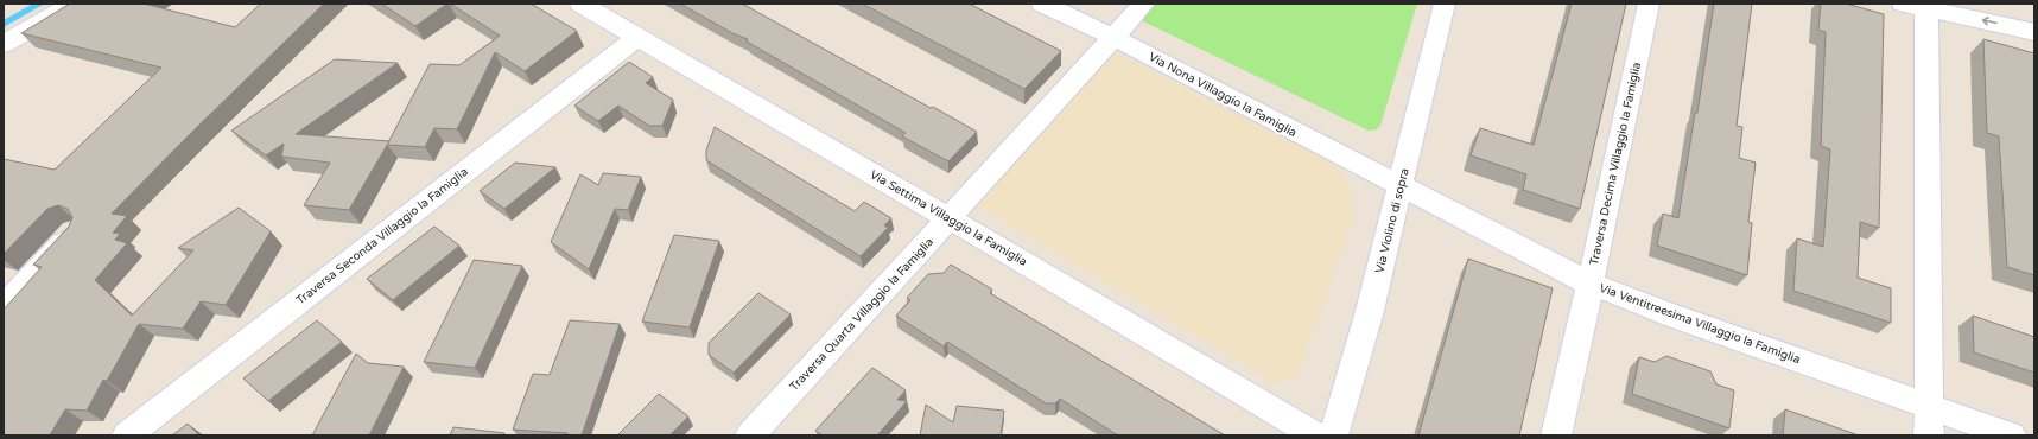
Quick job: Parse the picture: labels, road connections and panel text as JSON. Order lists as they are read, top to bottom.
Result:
{
  "streets": {
    "street": [
      "Via Nona Villaggio la Famiglia",
      "Traversa Decima Villaggio la Famiglia",
      "Via Settima Villaggio la Famiglia",
      "Via Violino di sopra",
      "Traversa Seconda Villaggio la Famiglia",
      "Traversa Quarta Villaggio la Famiglia",
      "Via Ventitreesima Villaggio la Famiglia"
    ]
  },
  "crossings": [
    ["Via Nona Villaggio la Famiglia", "Via Violino di sopra"],
    ["Via Nona Villaggio la Famiglia", "Traversa Quarta Villaggio la Famiglia"],
    ["Via Nona Villaggio la Famiglia", "Via Ventitreesima Villaggio la Famiglia"],
    ["Traversa Decima Villaggio la Famiglia", "Via Ventitreesima Villaggio la Famiglia"],
    ["Via Settima Villaggio la Famiglia", "Traversa Seconda Villaggio la Famiglia"],
    ["Via Settima Villaggio la Famiglia", "Traversa Quarta Villaggio la Famiglia"],
    ["Via Violino di sopra", "Via Ventitreesima Villaggio la Famiglia"]
  ]
}
